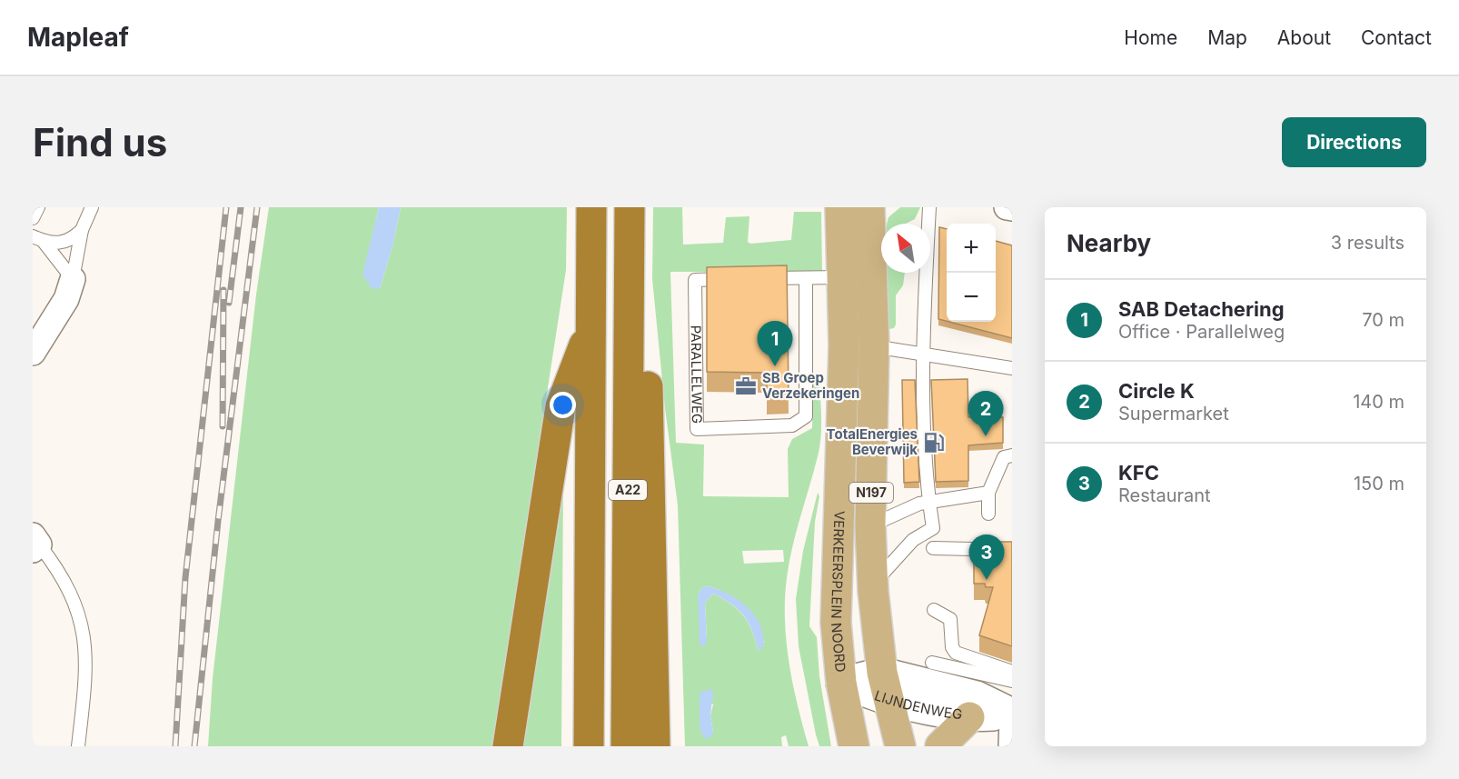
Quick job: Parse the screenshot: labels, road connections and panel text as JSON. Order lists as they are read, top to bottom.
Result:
{
  "streets": {
    "highway": ["A22"],
    "main road": ["N197", "VERKEERSPLEIN NOORD"],
    "street": ["LIJNDENWEG"],
    "lane": ["PARALLELWEG"]
  },
  "crossings": [
    ["N197", "VERKEERSPLEIN NOORD"],
    ["N197", "LIJNDENWEG"],
    ["VERKEERSPLEIN NOORD", "LIJNDENWEG"]
  ],
  "places": {
    "office": ["SB Groep Verzekeringen"],
    "fuel station": ["TotalEnergies Beverwijk"]
  },
  "north": "top left",
  "page": {
    "header": "Mapleaf",
    "nav": [
      "Home",
      "Map",
      "About",
      "Contact"
    ],
    "buttons": "Directions",
    "title": "Find us",
    "heading": ["Nearby", "3 results"],
    "map_buttons": ["+", "−"],
    "list": [
      {
        "mark": "1",
        "name": "SAB Detachering",
        "note": "Office · Parallelweg",
        "value": "70 m"
      },
      {
        "mark": "2",
        "name": "Circle K",
        "note": "Supermarket",
        "value": "140 m"
      },
      {
        "mark": "3",
        "name": "KFC",
        "note": "Restaurant",
        "value": "150 m"
      }
    ],
    "pins": ["1", "2", "3"]
  }
}
